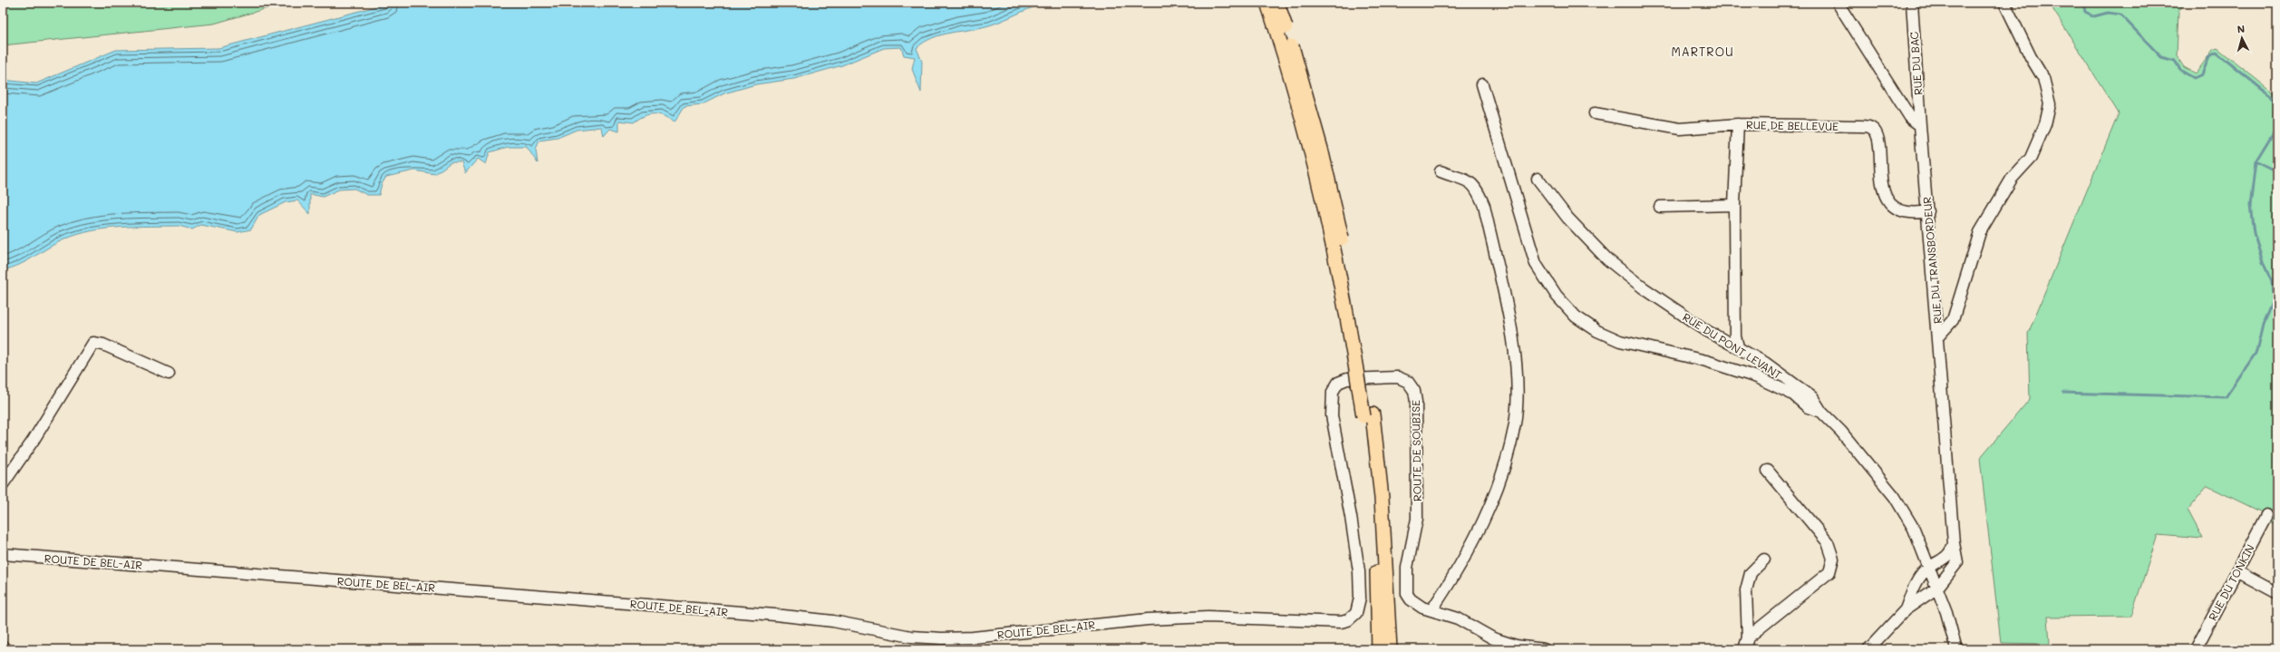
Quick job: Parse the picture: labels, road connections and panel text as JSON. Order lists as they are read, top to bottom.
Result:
{
  "streets": {
    "street": [
      "RUE DU BAC",
      "RUE DE BELLEVUE",
      "RUE DU TRANSBORDEUR",
      "RUE DU PONT LEVANT",
      "ROUTE DE SOUBISE",
      "ROUTE DE BEL-AIR",
      "RUE DU TONKIN"
    ]
  },
  "crossings": [
    ["RUE DU BAC", "RUE DU TRANSBORDEUR"],
    ["RUE DE BELLEVUE", "RUE DU TRANSBORDEUR"],
    ["RUE DU TRANSBORDEUR", "RUE DU PONT LEVANT"],
    ["ROUTE DE SOUBISE", "ROUTE DE BEL-AIR"]
  ],
  "districts": ["MARTROU"],
  "north": "top"
}
